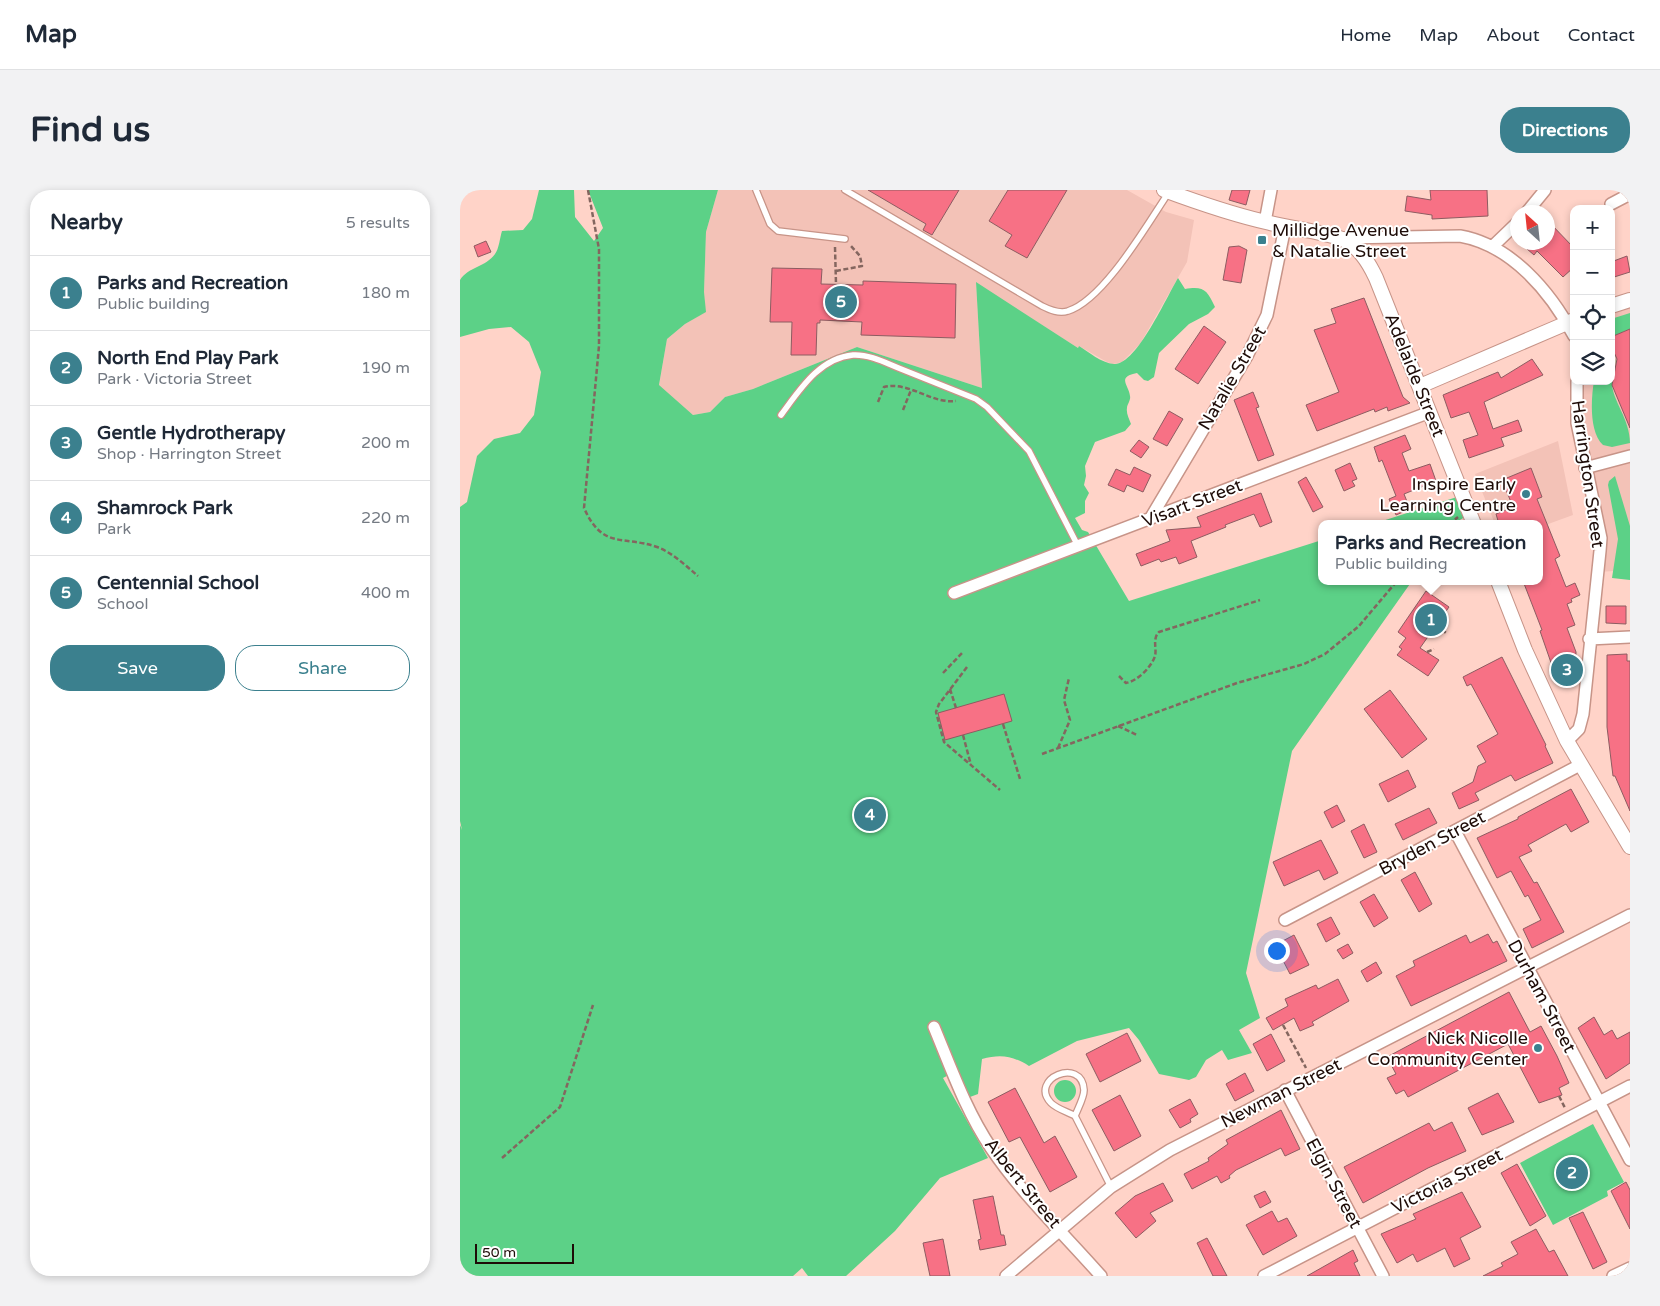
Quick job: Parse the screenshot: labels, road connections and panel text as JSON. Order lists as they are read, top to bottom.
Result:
{
  "streets": {
    "street": [
      "Adelaide Street",
      "Natalie Street",
      "Harrington Street",
      "Visart Street",
      "Bryden Street",
      "Durham Street",
      "Newman Street",
      "Victoria Street",
      "Albert Street",
      "Elgin Street"
    ]
  },
  "crossings": [
    ["Adelaide Street", "Visart Street"],
    ["Natalie Street", "Visart Street"],
    ["Bryden Street", "Durham Street"],
    ["Durham Street", "Newman Street"],
    ["Durham Street", "Victoria Street"],
    ["Newman Street", "Albert Street"],
    ["Newman Street", "Elgin Street"],
    ["Victoria Street", "Elgin Street"]
  ],
  "places": {
    "transit": ["Millidge Avenue & Natalie Street"],
    "other": ["Inspire Early Learning Centre", "Nick Nicolle Community Center"]
  },
  "scale_bar": "50 m",
  "north": "top left",
  "page": {
    "header": "Map",
    "nav": [
      "Home",
      "Map",
      "About",
      "Contact"
    ],
    "buttons": [
      "Directions",
      ["Save", "Share"]
    ],
    "title": "Find us",
    "heading": ["Nearby", "5 results"],
    "map_buttons": ["+", "−"],
    "list": [
      {
        "mark": "1",
        "name": "Parks and Recreation",
        "note": "Public building",
        "value": "180 m"
      },
      {
        "mark": "2",
        "name": "North End Play Park",
        "note": "Park · Victoria Street",
        "value": "190 m"
      },
      {
        "mark": "3",
        "name": "Gentle Hydrotherapy",
        "note": "Shop · Harrington Street",
        "value": "200 m"
      },
      {
        "mark": "4",
        "name": "Shamrock Park",
        "note": "Park",
        "value": "220 m"
      },
      {
        "mark": "5",
        "name": "Centennial School",
        "note": "School",
        "value": "400 m"
      }
    ],
    "pins": [
      "5",
      "1",
      "3",
      "4",
      "2"
    ],
    "popup": ["Parks and Recreation", "Public building"],
    "scale": "50 m"
  }
}
